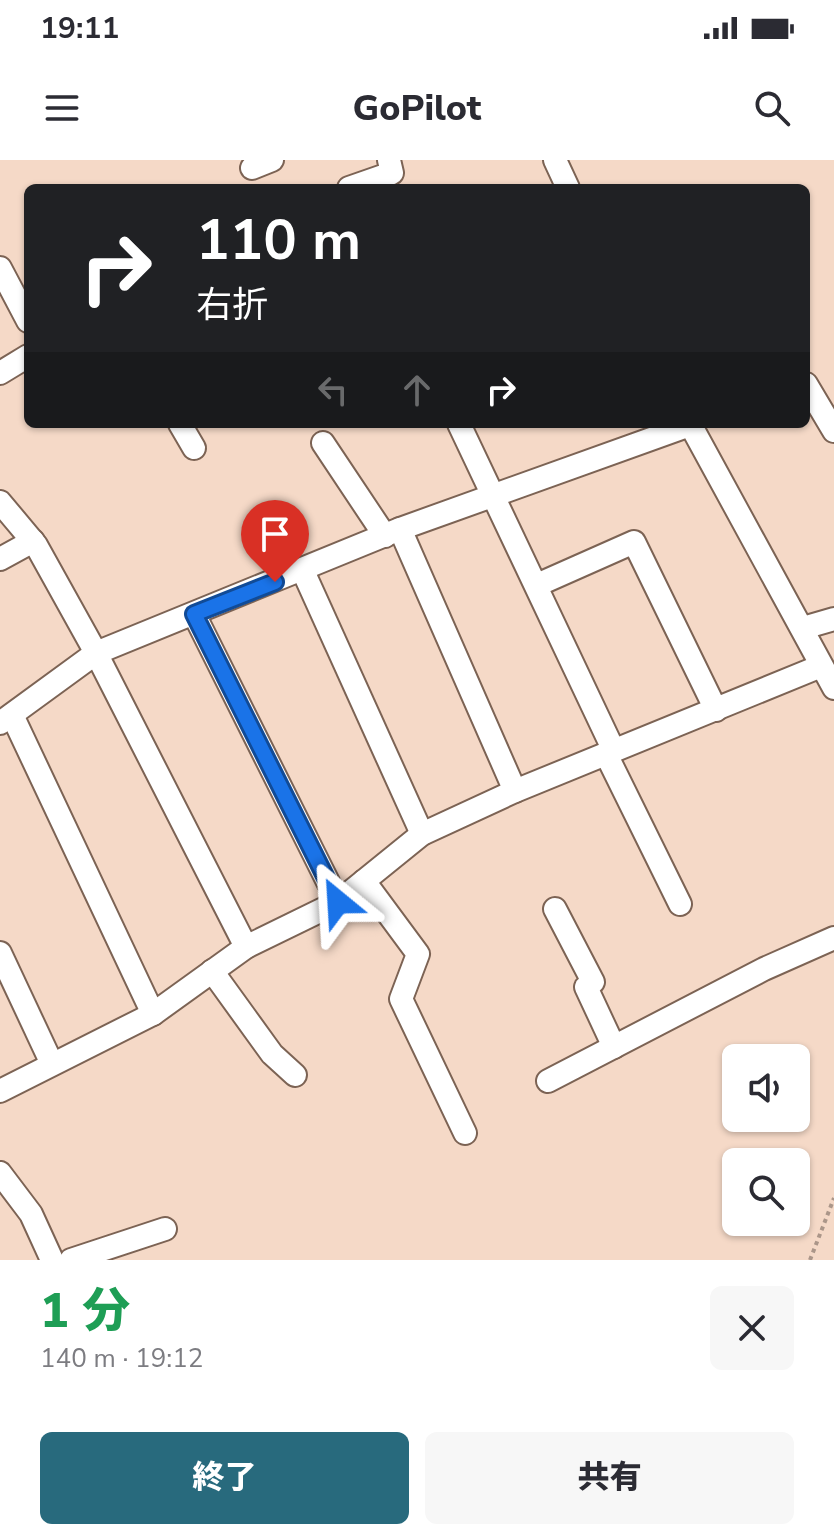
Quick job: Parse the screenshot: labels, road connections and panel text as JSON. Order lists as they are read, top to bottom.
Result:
{
  "page": {
    "status": "19:11",
    "header": "GoPilot",
    "turn": ["110 m", "右折"],
    "heading": ["1 分", "140 m · 19:12"],
    "buttons": ["終了", "共有"]
  }
}
